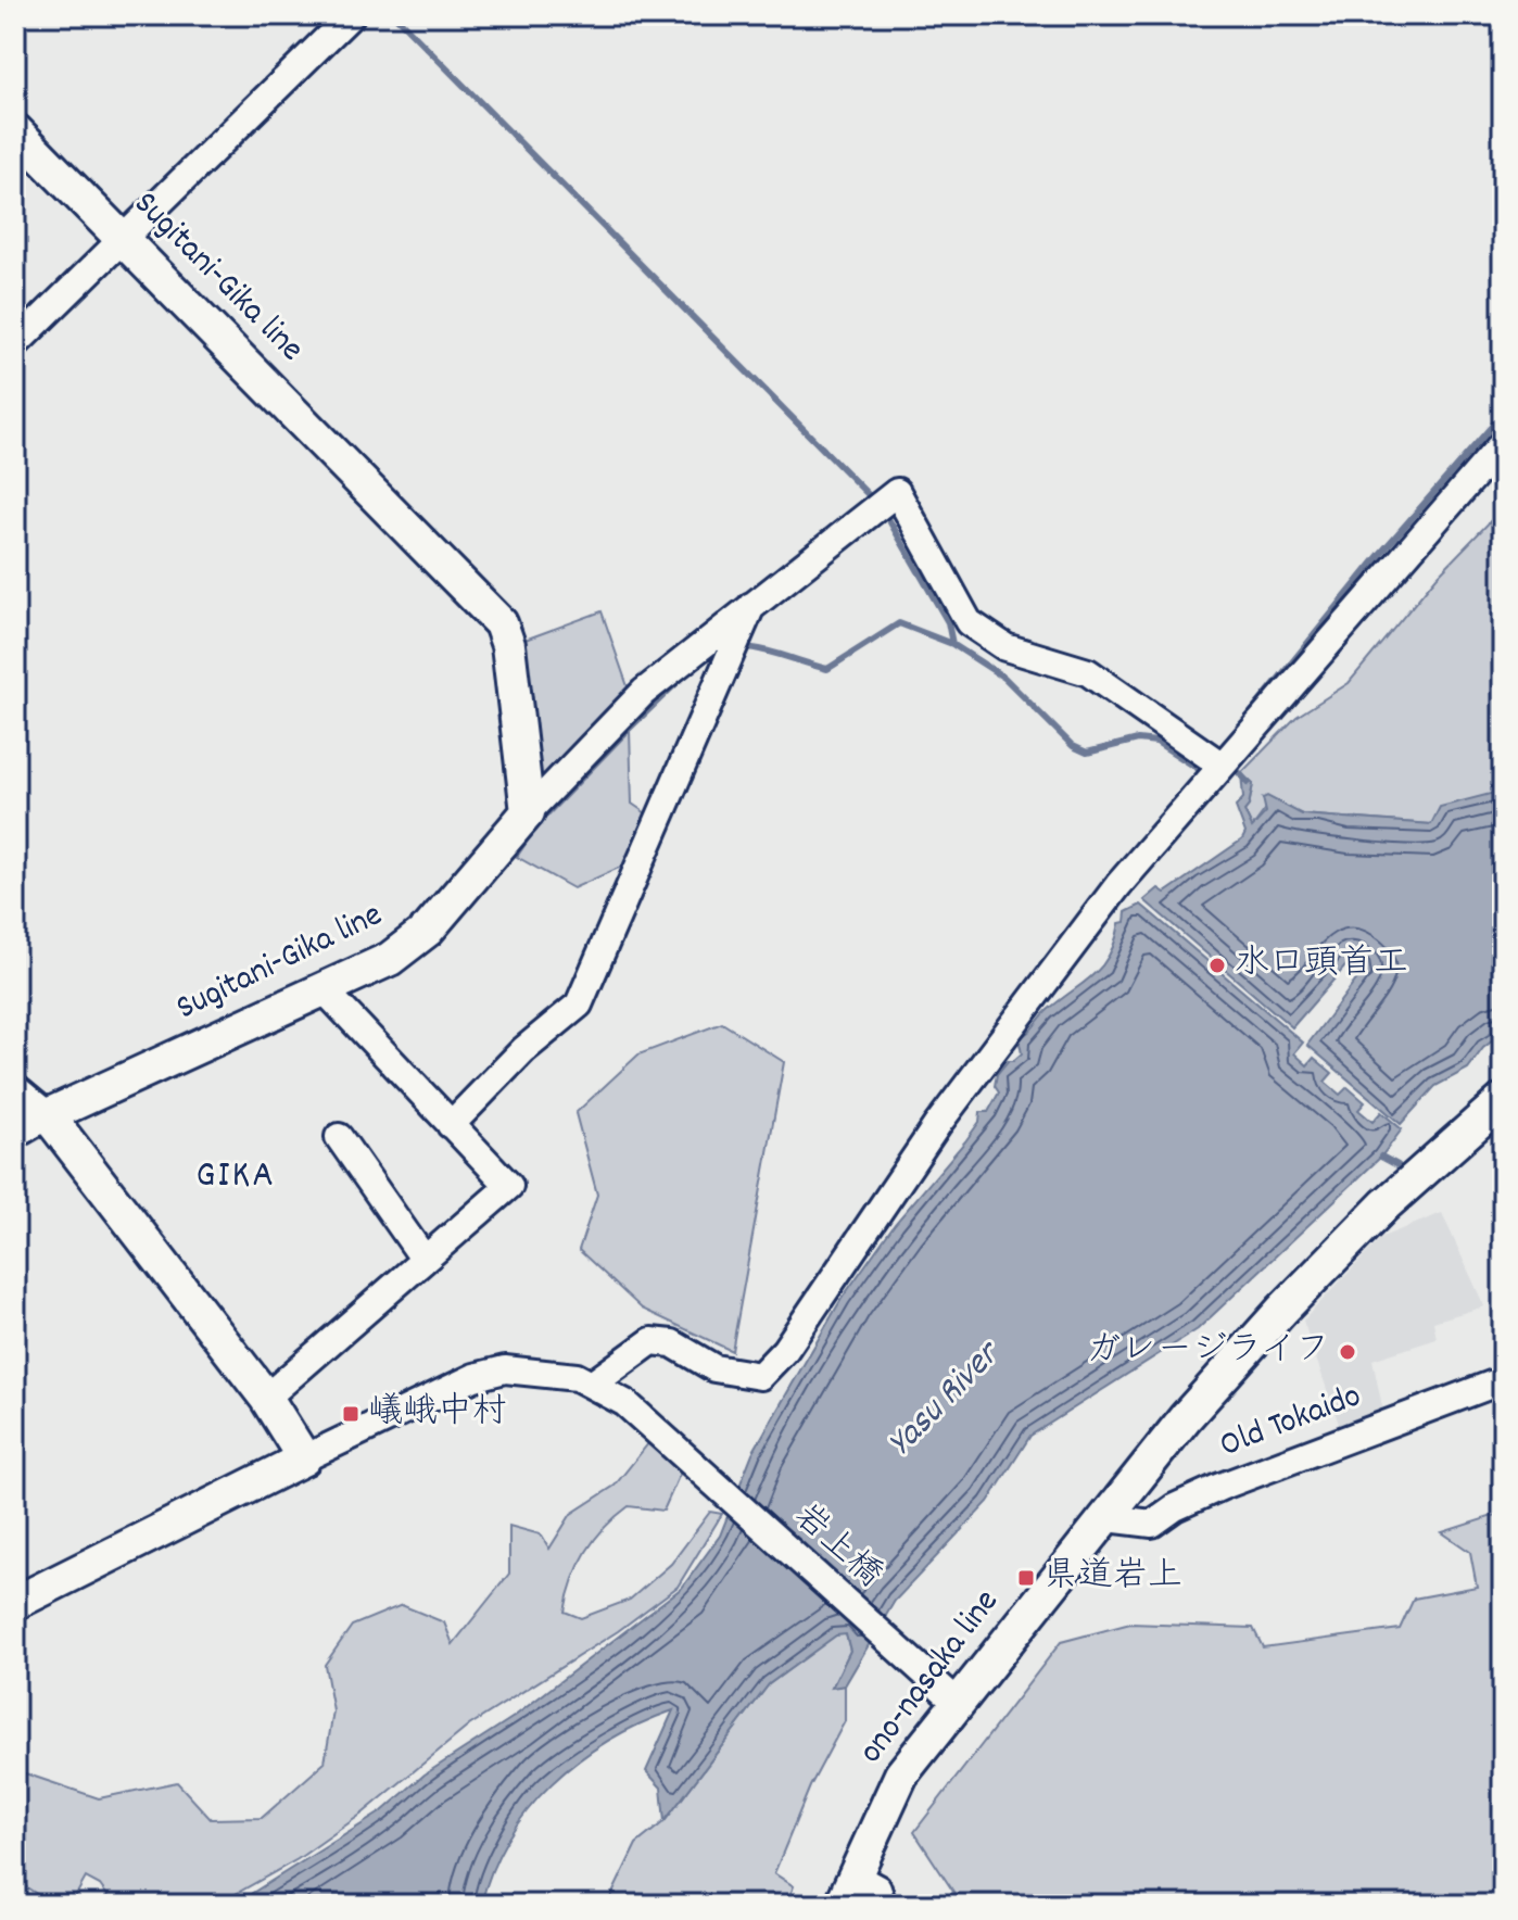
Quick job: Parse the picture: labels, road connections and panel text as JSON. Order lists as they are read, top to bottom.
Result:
{
  "streets": {
    "main road": ["Sugitani-Gika line", "ono-nasaka line"],
    "street": ["Old Tokaido", "岩上橋"]
  },
  "crossings": [
    ["Old Tokaido", "ono-nasaka line"],
    ["岩上橋", "ono-nasaka line"]
  ],
  "districts": ["GIKA"],
  "water": ["Yasu River"],
  "places": {
    "other": ["水口頭首工", "ガレージライフ"],
    "transit": ["嶬峨中村", "県道岩上"]
  }
}
